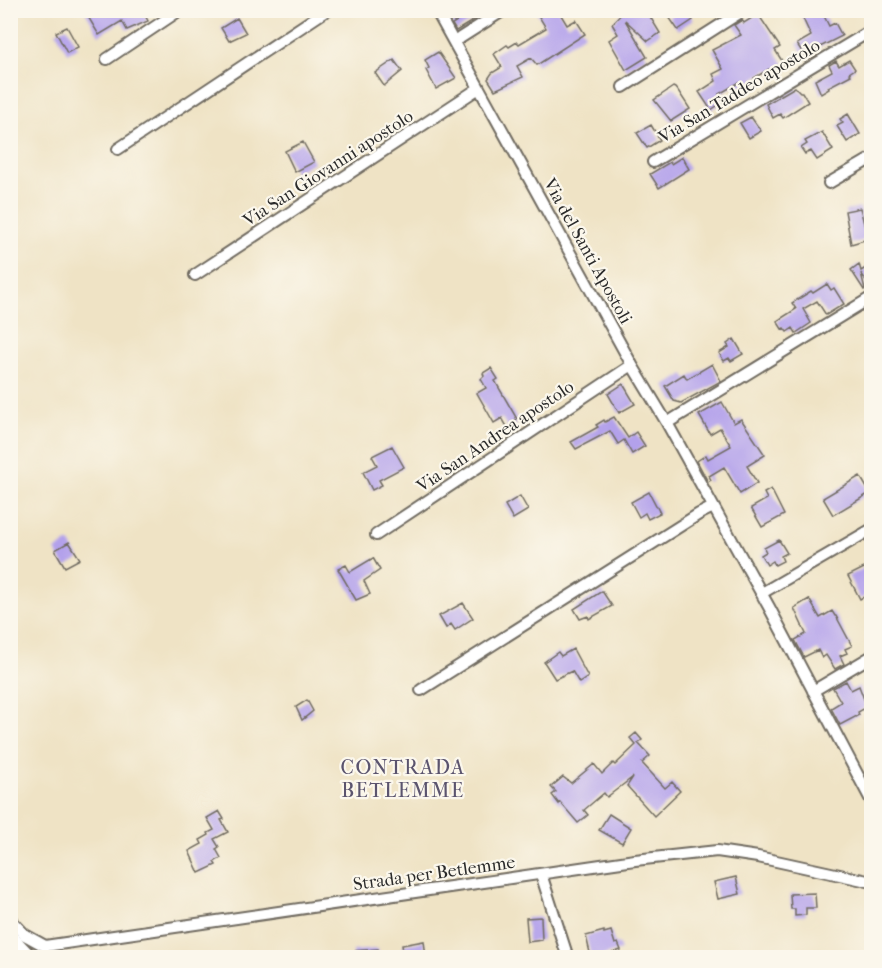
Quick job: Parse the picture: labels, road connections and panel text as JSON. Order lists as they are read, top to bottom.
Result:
{
  "streets": {
    "street": [
      "Via San Taddeo apostolo",
      "Via San Giovanni apostolo",
      "Via del Santi Apostoli",
      "Via San Andrea apostolo",
      "Strada per Betlemme"
    ]
  },
  "crossings": [
    ["Via San Giovanni apostolo", "Via del Santi Apostoli"],
    ["Via del Santi Apostoli", "Via San Andrea apostolo"]
  ],
  "districts": ["CONTRADA BETLEMME"]
}
